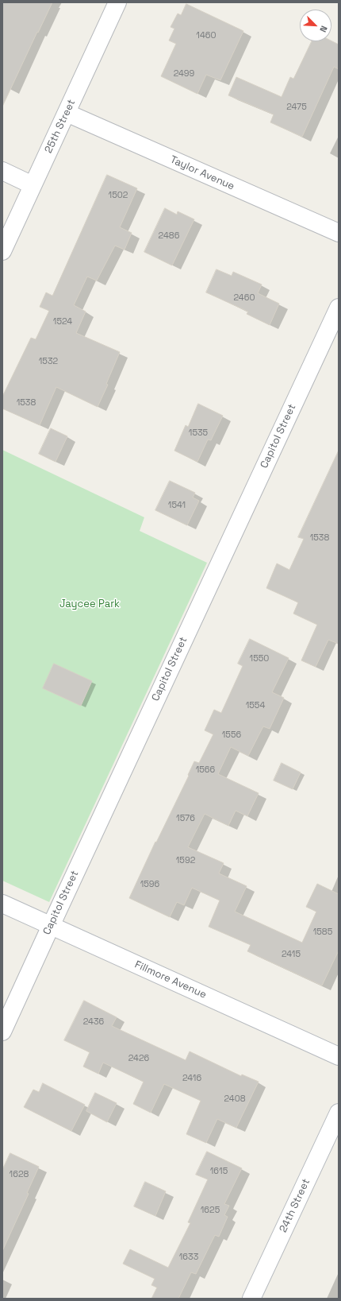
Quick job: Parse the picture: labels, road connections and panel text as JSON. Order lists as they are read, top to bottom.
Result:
{
  "streets": {
    "street": [
      "25th Street",
      "Taylor Avenue",
      "Capitol Street",
      "Fillmore Avenue",
      "24th Street"
    ]
  },
  "crossings": [
    ["25th Street", "Taylor Avenue"],
    ["Capitol Street", "Fillmore Avenue"]
  ],
  "parks": ["Jaycee Park"],
  "house_numbers": [
    "1460",
    "2499",
    "2475",
    "1502",
    "2486",
    "2460",
    "1524",
    "1532",
    "1538",
    "1535",
    "1541",
    "1538",
    "1550",
    "1554",
    "1556",
    "1566",
    "1576",
    "1592",
    "1596",
    "1585",
    "2415",
    "2436",
    "2426",
    "2416",
    "2408",
    "1615",
    "1628",
    "1625",
    "1633"
  ],
  "north": "bottom right"
}
